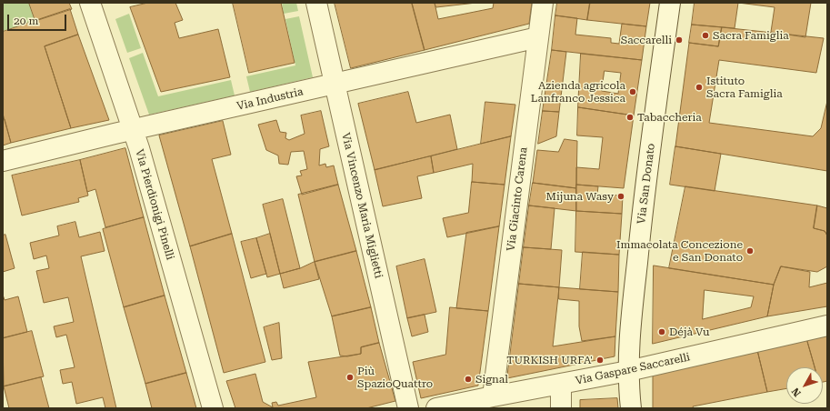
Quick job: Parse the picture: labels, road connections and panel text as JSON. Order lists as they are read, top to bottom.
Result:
{
  "streets": {
    "street": [
      "Via Industria",
      "Via San Donato",
      "Via Giacinto Carena",
      "Via Pierdionigi Pinelli",
      "Via Vincenzo Maria Miglietti",
      "Via Gaspare Saccarelli"
    ]
  },
  "crossings": [
    ["Via Industria", "Via Giacinto Carena"],
    ["Via Industria", "Via Pierdionigi Pinelli"],
    ["Via Industria", "Via Vincenzo Maria Miglietti"],
    ["Via San Donato", "Via Gaspare Saccarelli"],
    ["Via Giacinto Carena", "Via Gaspare Saccarelli"]
  ],
  "places": [
    "Sacra Famiglia",
    "Saccarelli",
    "Istituto Sacra Famiglia",
    "Azienda agricola Lanfranco Jessica",
    "Tabaccheria",
    "Mijuna Wasy",
    "Immacolata Concezione e San Donato",
    "Déjà Vu",
    "TURKISH URFA'",
    "Più SpazioQuattro",
    "Signal"
  ],
  "scale_bar": "20 m",
  "north": "bottom left"
}
